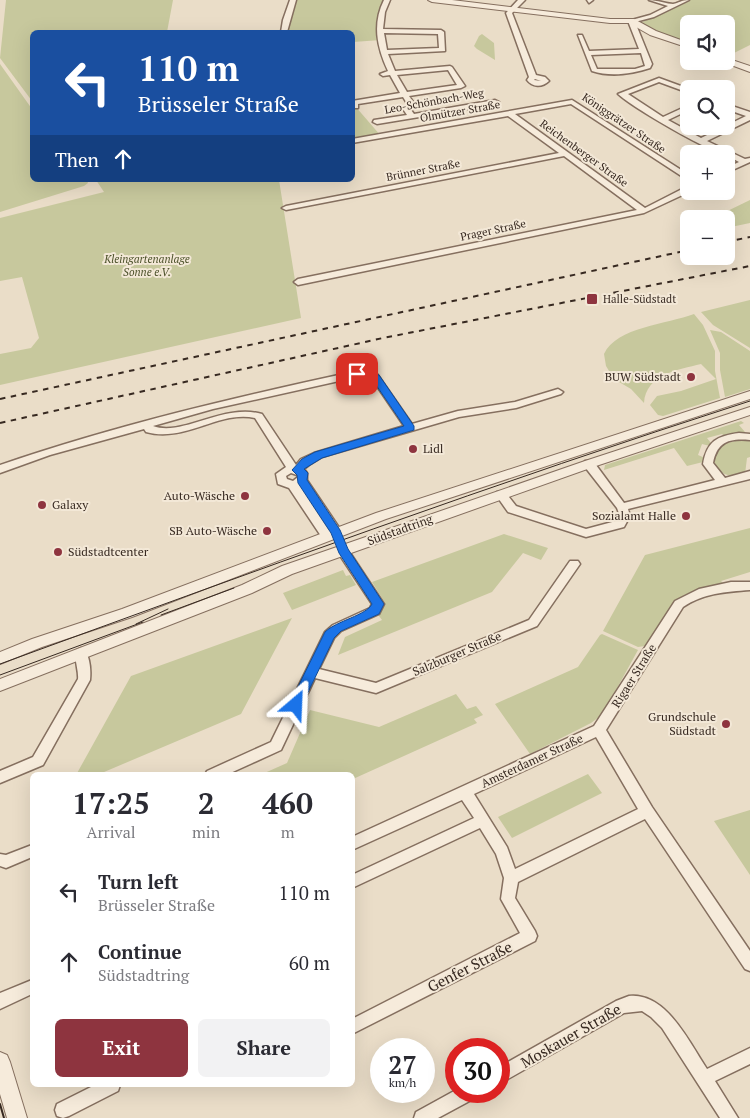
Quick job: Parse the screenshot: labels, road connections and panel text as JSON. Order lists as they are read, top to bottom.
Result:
{
  "streets": {
    "street": [
      "Leo-Schönbach-Weg",
      "Olmützer Straße",
      "Königgrätzer Straße",
      "Reichenberger Straße",
      "Brünner Straße",
      "Prager Straße",
      "Südstadtring",
      "Salzburger Straße",
      "Rigaer Straße",
      "Amsterdamer Straße",
      "Genfer Straße",
      "Moskauer Straße"
    ]
  },
  "crossings": [
    ["Olmützer Straße", "Königgrätzer Straße"],
    ["Olmützer Straße", "Reichenberger Straße"],
    ["Reichenberger Straße", "Brünner Straße"],
    ["Reichenberger Straße", "Prager Straße"],
    ["Rigaer Straße", "Amsterdamer Straße"]
  ],
  "parks": ["Kleingartenanlage Sonne e.V."],
  "places": {
    "transit": ["Halle-Südstadt"],
    "other": [
      "BUW Südstadt",
      "Lidl",
      "Auto-Wäsche",
      "Galaxy",
      "Sozialamt Halle",
      "SB Auto-Wäsche",
      "Südstadtcenter",
      "Grundschule Südstadt"
    ]
  },
  "page": {
    "map_buttons": ["+", "−"],
    "turn": ["110 m", "Brüsseler Straße"],
    "then": "Then",
    "eta": [
      "17:25",
      "Arrival",
      "2",
      "min",
      "460",
      "m"
    ],
    "list": [
      {
        "name": "Turn left",
        "note": "Brüsseler Straße",
        "value": "110 m"
      },
      {
        "name": "Continue",
        "note": "Südstadtring",
        "value": "60 m"
      }
    ],
    "buttons": ["Exit", "Share"],
    "speed": "27 km/h",
    "limit": "30"
  }
}
